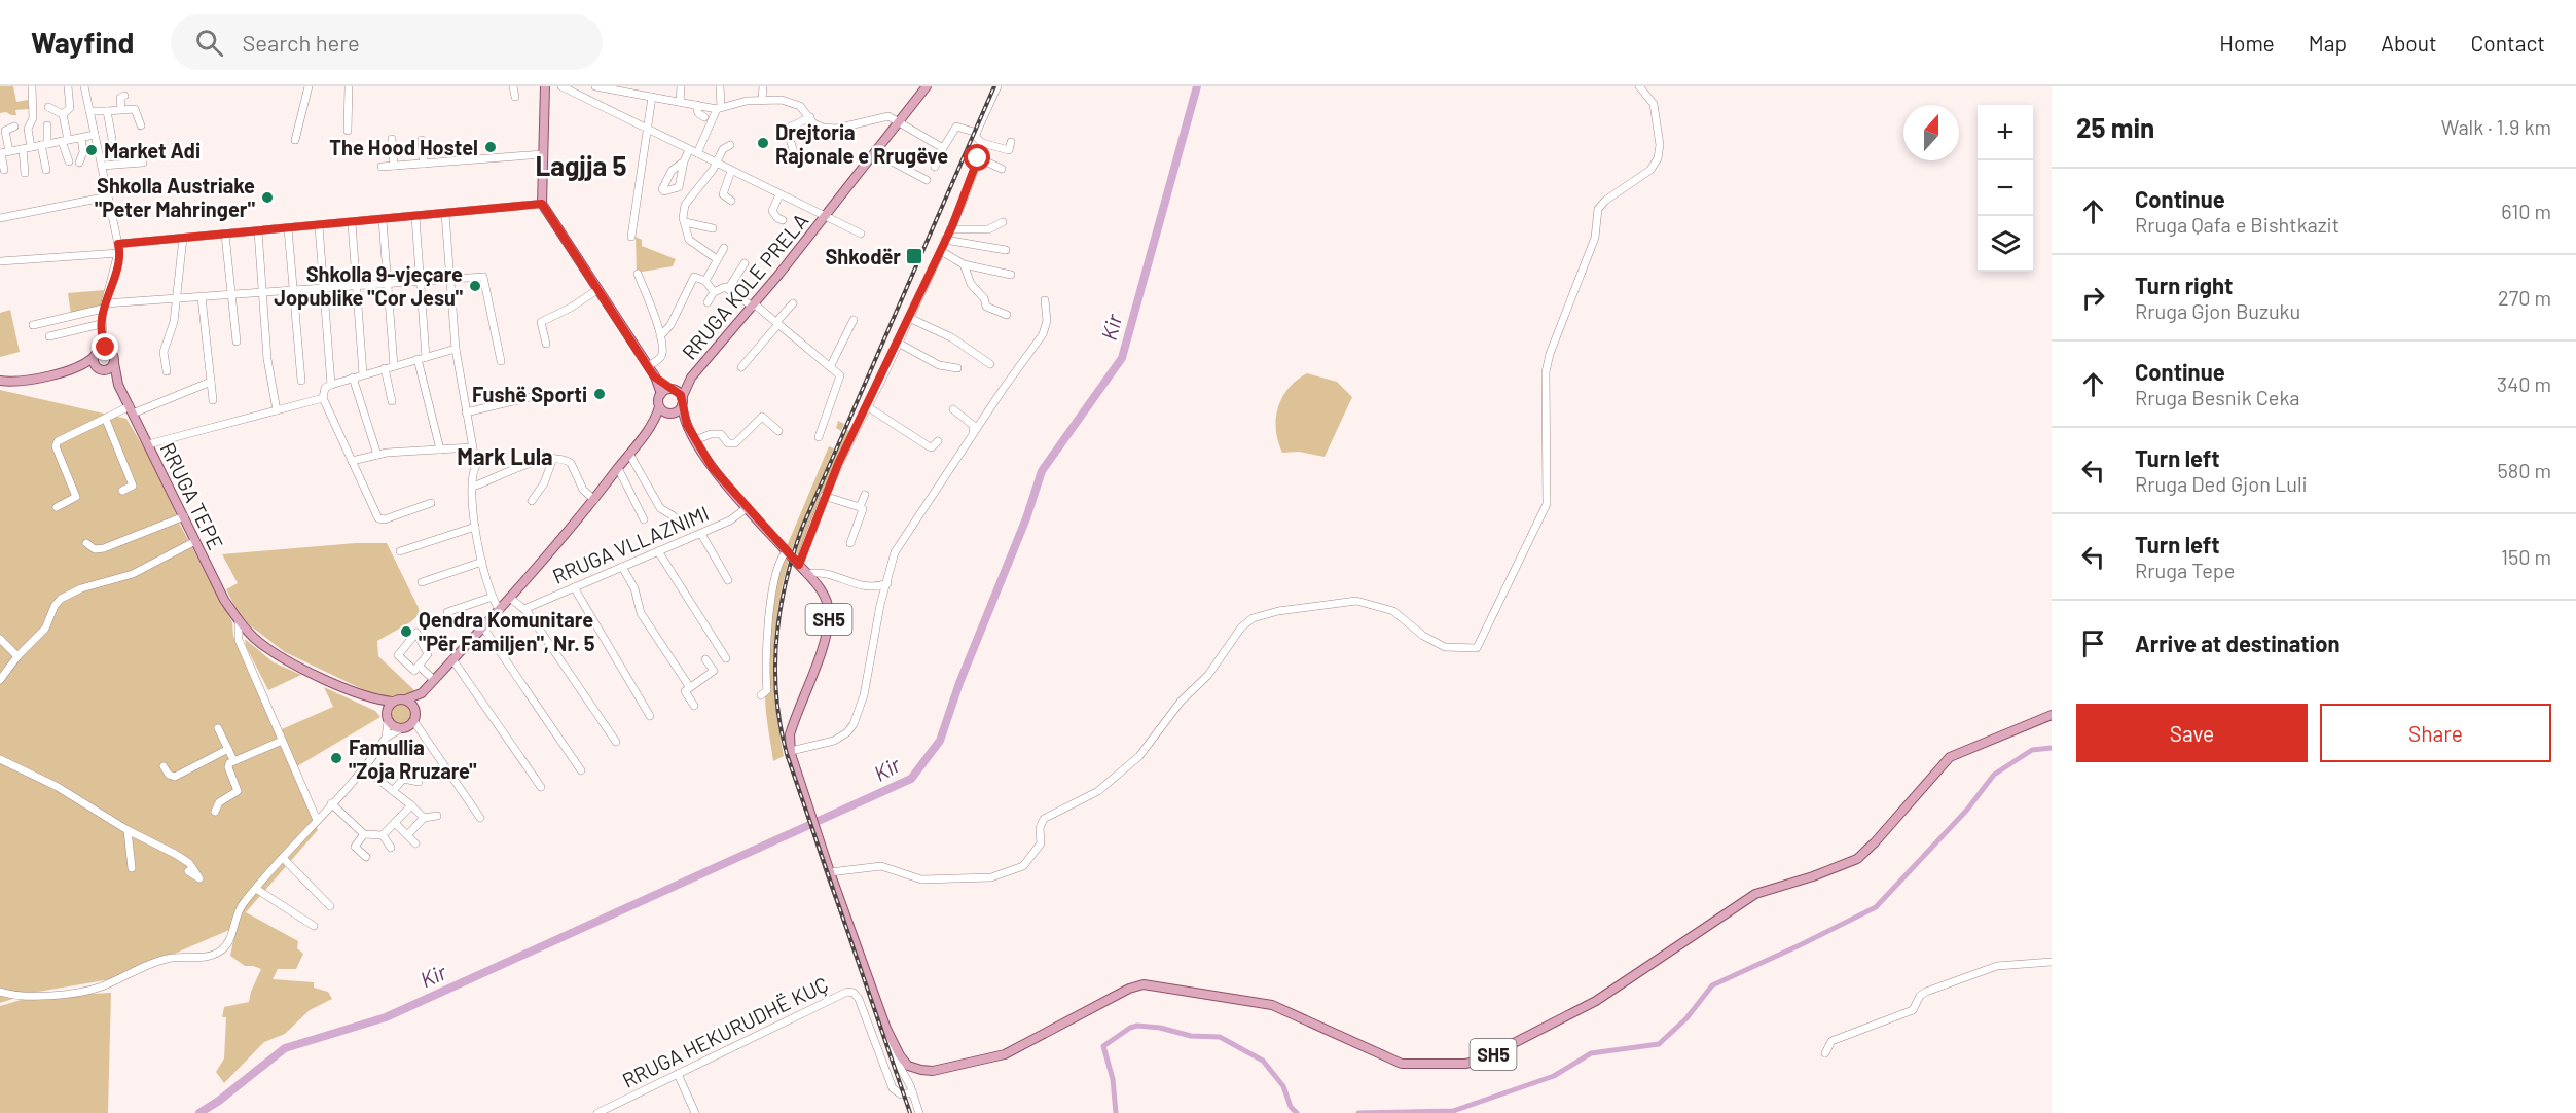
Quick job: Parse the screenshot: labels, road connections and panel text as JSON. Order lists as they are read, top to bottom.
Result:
{
  "streets": {
    "main road": ["RRUGA KOLE PRELA", "RRUGA TEPE", "SH5"],
    "street": ["RRUGA VLLAZNIMI", "RRUGA HEKURUDHË KUÇ"]
  },
  "crossings": [
    ["RRUGA KOLE PRELA", "SH5"],
    ["RRUGA VLLAZNIMI", "SH5"]
  ],
  "districts": ["Lagjja 5", "Mark Lula"],
  "water": ["Kir"],
  "places": {
    "other": [
      "Drejtoria Rajonale e Rrugëve",
      "The Hood Hostel",
      "Market Adi",
      "Shkolla Austriake \"Peter Mahringer\"",
      "Shkolla 9-vjeçare Jopublike \"Cor Jesu\"",
      "Fushë Sporti",
      "Qendra Komunitare \"Për Familjen\", Nr. 5",
      "Famullia \"Zoja Rruzare\""
    ],
    "transit": ["Shkodër"]
  },
  "north": "top",
  "page": {
    "header": "Wayfind",
    "search": "Search here",
    "nav": [
      "Home",
      "Map",
      "About",
      "Contact"
    ],
    "heading": ["25 min", "Walk · 1.9 km"],
    "map_buttons": ["+", "−"],
    "list": [
      ["Continue", "Rruga Qafa e Bishtkazit", "610 m"],
      ["Turn right", "Rruga Gjon Buzuku", "270 m"],
      ["Continue", "Rruga Besnik Ceka", "340 m"],
      ["Turn left", "Rruga Ded Gjon Luli", "580 m"],
      ["Turn left", "Rruga Tepe", "150 m"],
      "Arrive at destination"
    ],
    "buttons": ["Save", "Share"]
  }
}
